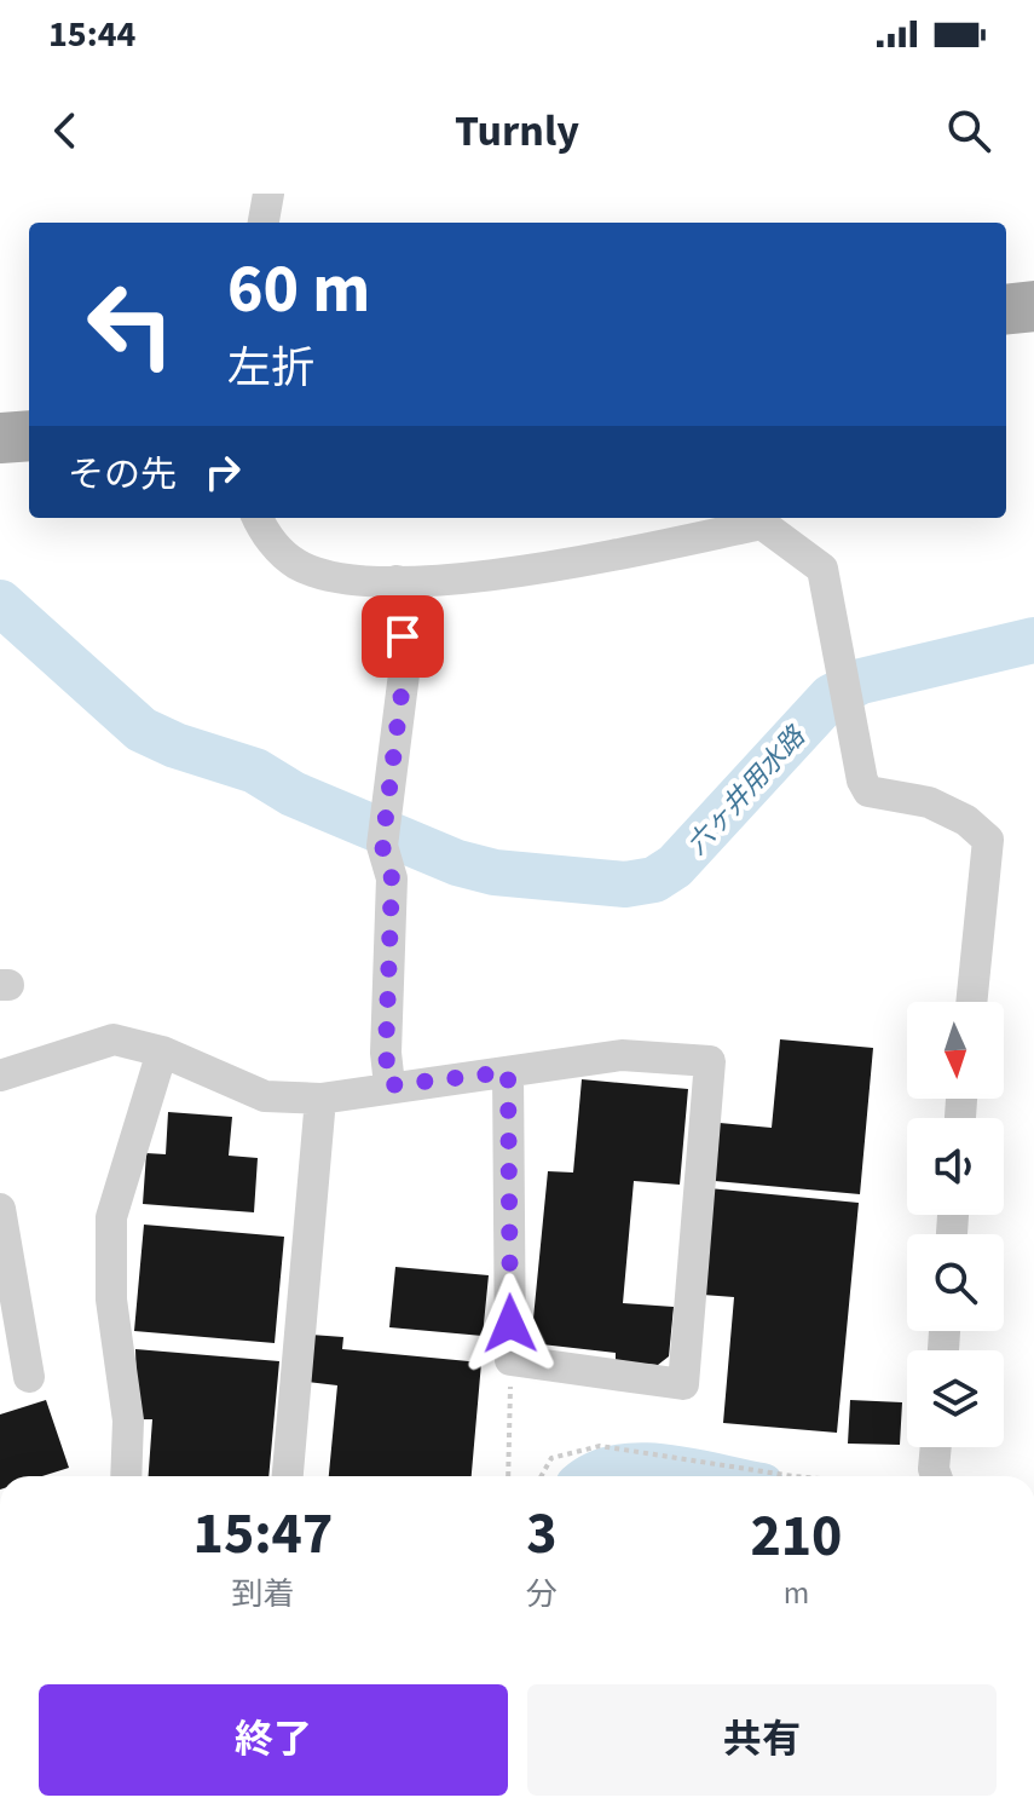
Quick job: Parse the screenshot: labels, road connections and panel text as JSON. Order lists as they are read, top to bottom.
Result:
{
  "water": ["六ヶ井用水路"],
  "north": "bottom",
  "page": {
    "status": "15:44",
    "header": "Turnly",
    "turn": ["60 m", "左折"],
    "then": "その先",
    "eta": [
      "15:47",
      "到着",
      "3",
      "分",
      "210",
      "m"
    ],
    "buttons": ["終了", "共有"]
  }
}
